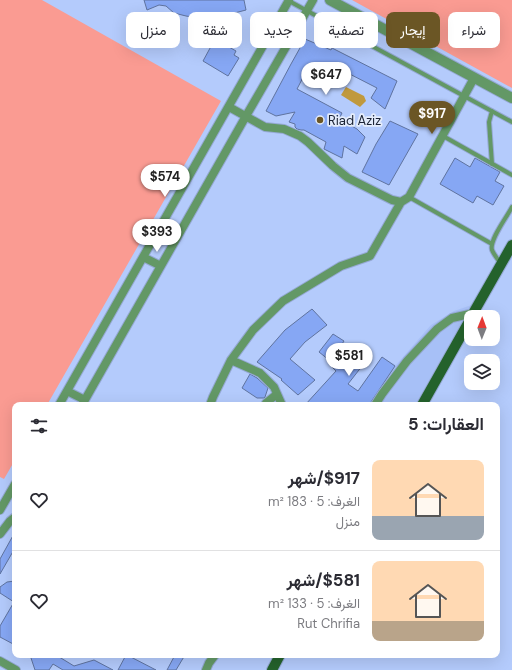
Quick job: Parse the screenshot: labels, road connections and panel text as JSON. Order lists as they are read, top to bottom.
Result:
{
  "places": ["Riad Aziz"],
  "north": "top",
  "page": {
    "chip": [
      "شراء",
      "إيجار",
      "تصفية",
      "جديد",
      "شقة",
      "منزل"
    ],
    "price": [
      "$647",
      "$917",
      "$574",
      "$393",
      "$581"
    ],
    "heading": "العقارات: 5",
    "list": [
      {
        "name": "$917/شهر",
        "note": "الغرف: 5 · 183 m² · منزل"
      },
      {
        "name": "$581/شهر",
        "note": "الغرف: 5 · 133 m² · Rut Chrifia"
      }
    ]
  }
}
